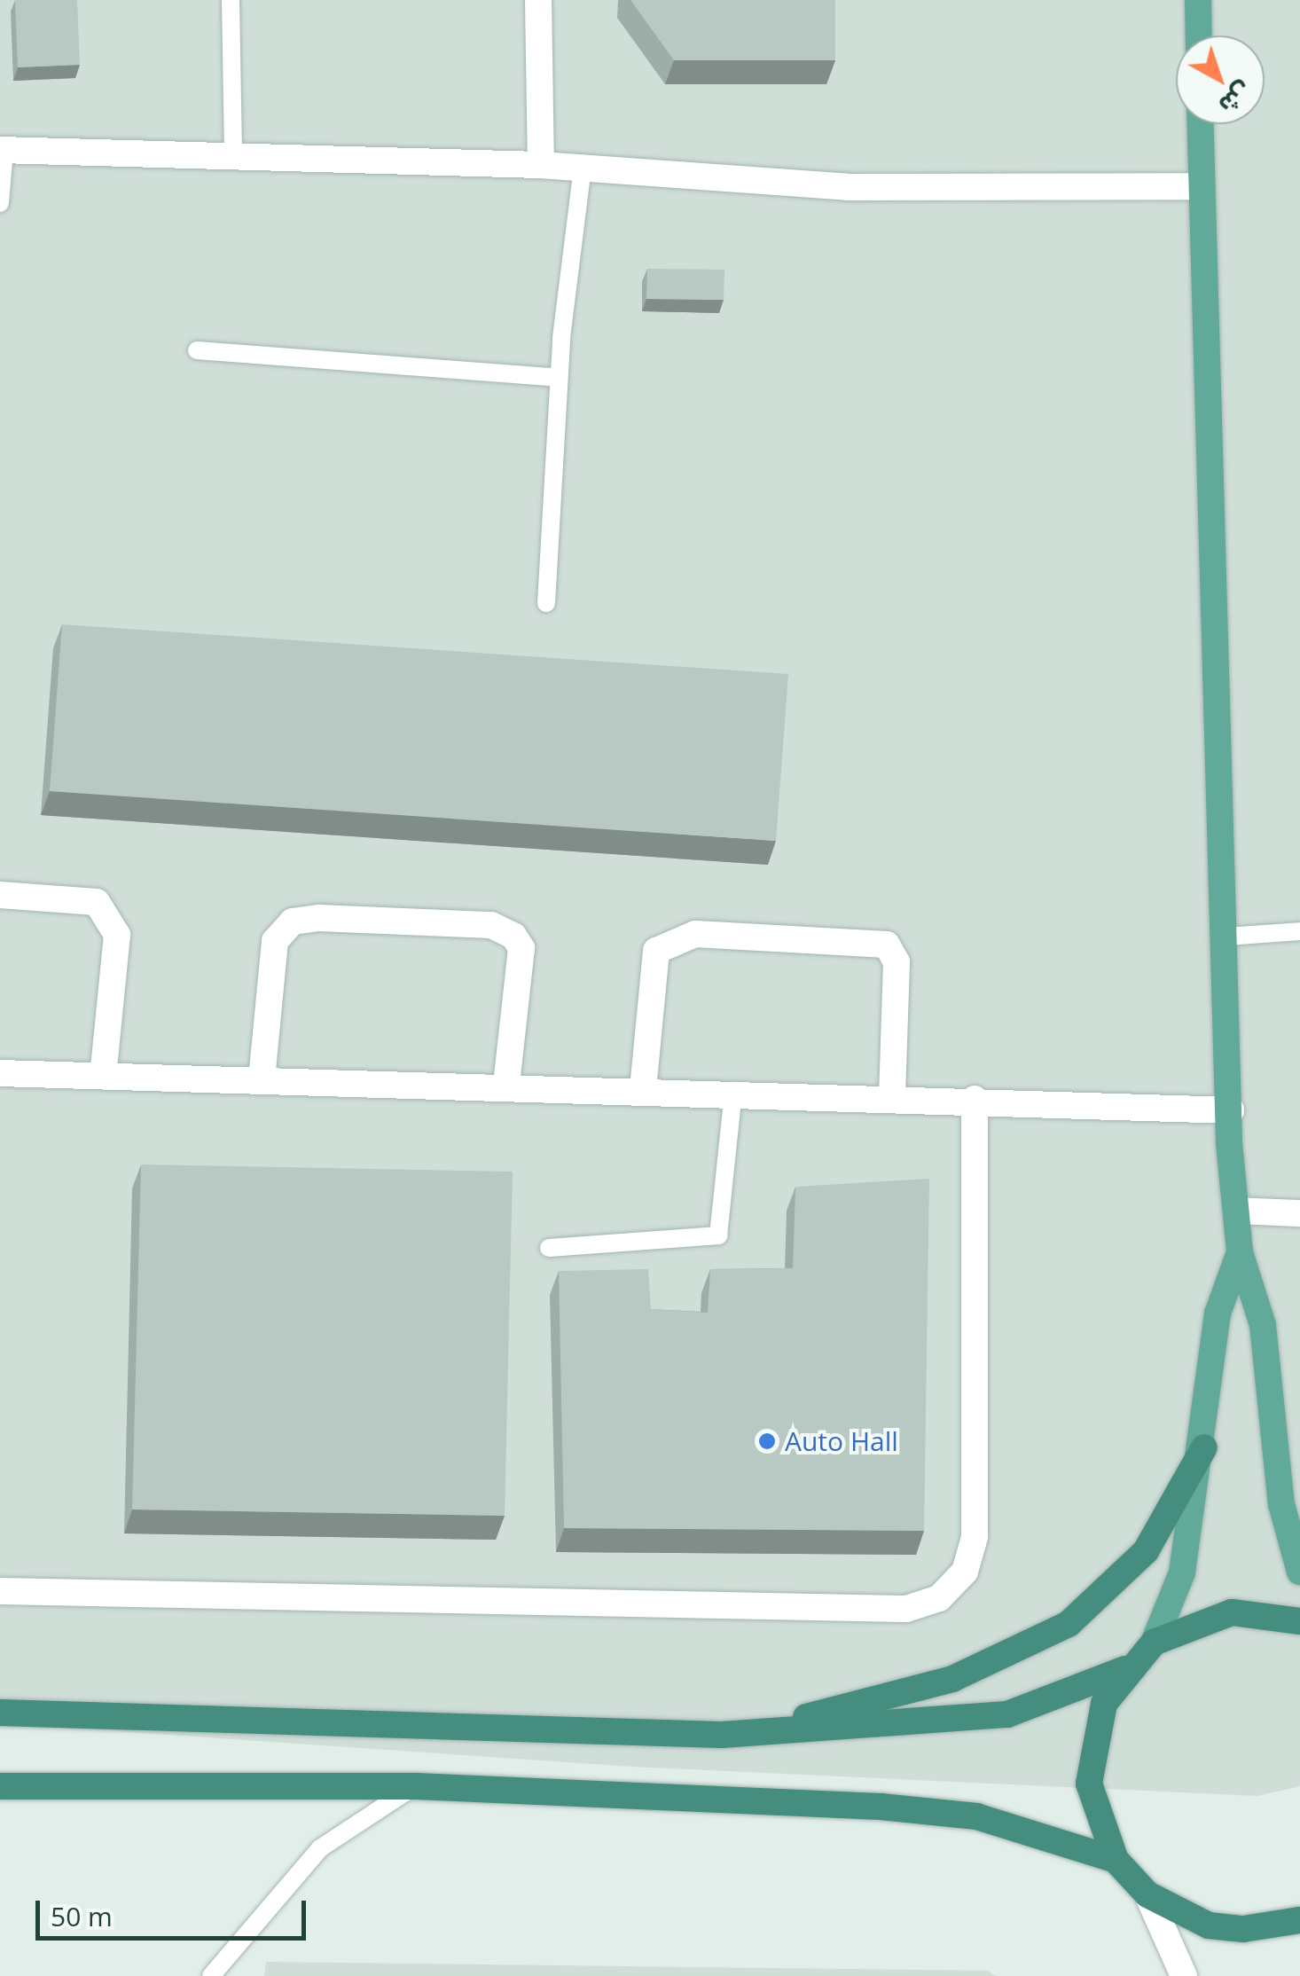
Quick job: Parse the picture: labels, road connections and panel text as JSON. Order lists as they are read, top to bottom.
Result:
{
  "places": ["Auto Hall"],
  "scale_bar": "50 m",
  "north": "bottom right"
}
